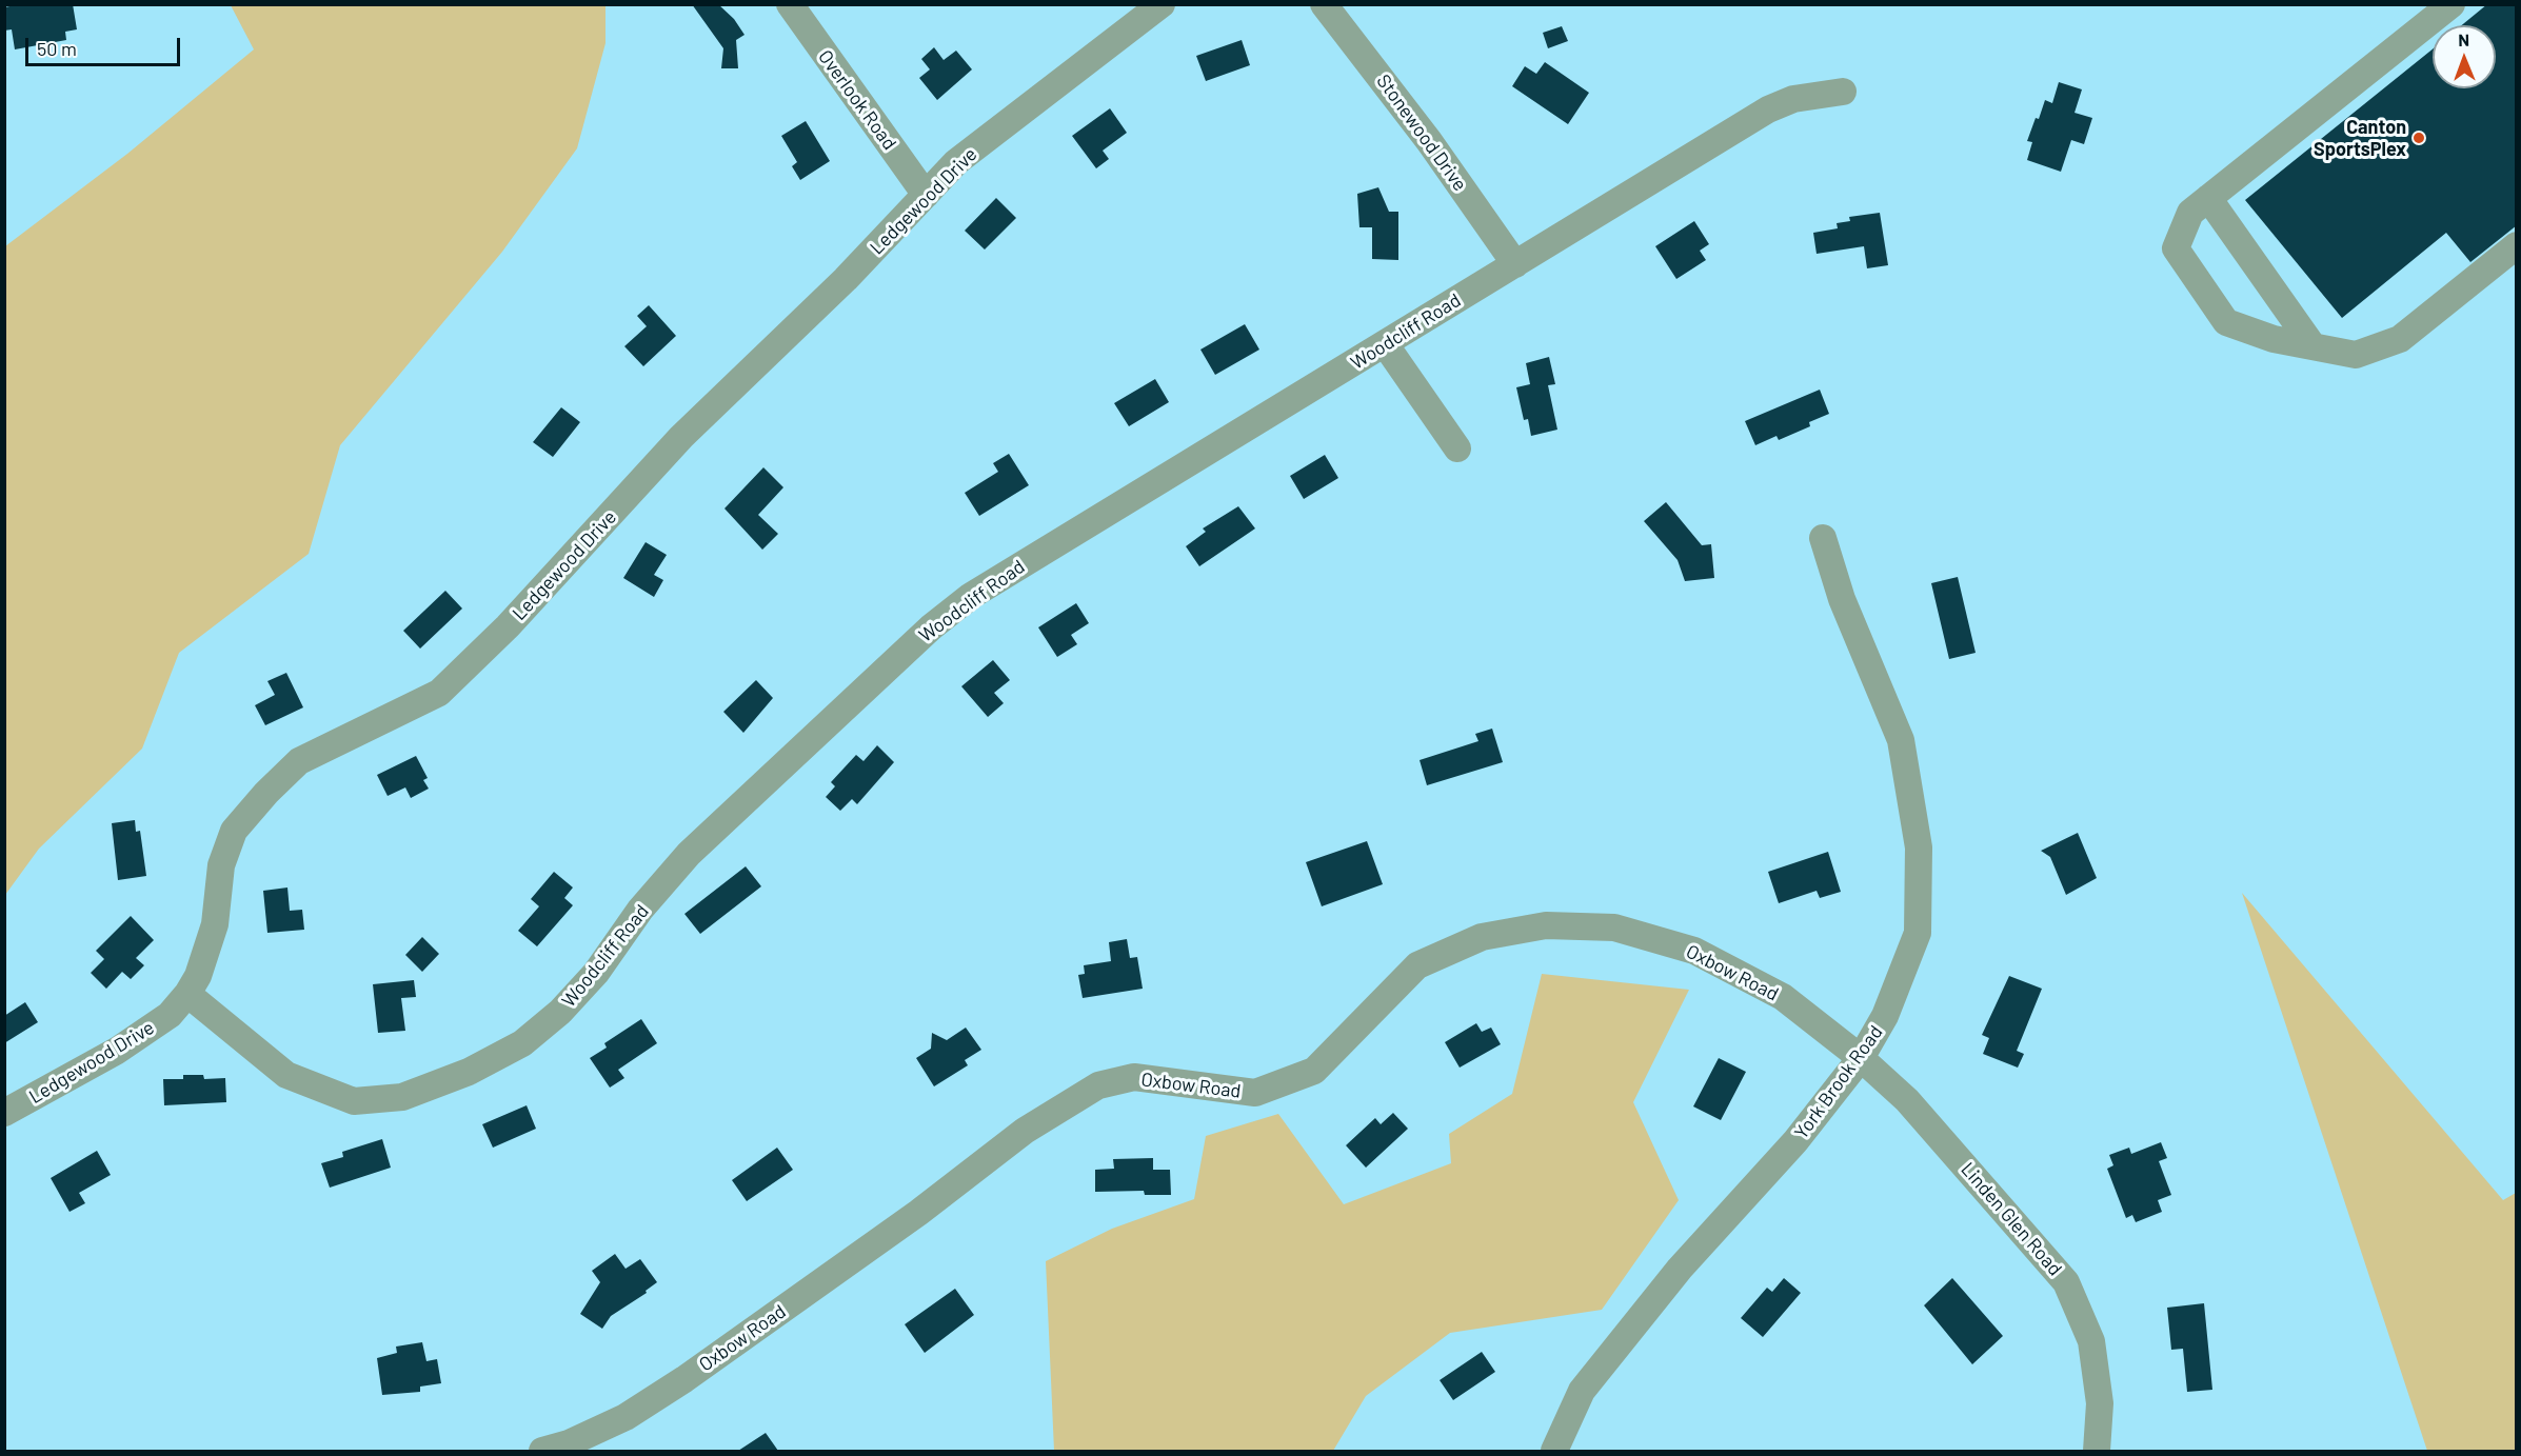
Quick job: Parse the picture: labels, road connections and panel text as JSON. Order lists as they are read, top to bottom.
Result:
{
  "streets": {
    "street": [
      "Overlook Road",
      "Stonewood Drive",
      "Ledgewood Drive",
      "Woodcliff Road",
      "Oxbow Road",
      "York Brook Road",
      "Linden Glen Road"
    ]
  },
  "crossings": [
    ["Overlook Road", "Ledgewood Drive"],
    ["Stonewood Drive", "Woodcliff Road"],
    ["Ledgewood Drive", "Woodcliff Road"],
    ["Oxbow Road", "York Brook Road"],
    ["Oxbow Road", "Linden Glen Road"],
    ["York Brook Road", "Linden Glen Road"]
  ],
  "places": ["Canton SportsPlex"],
  "scale_bar": "50 m",
  "north": "top"
}
